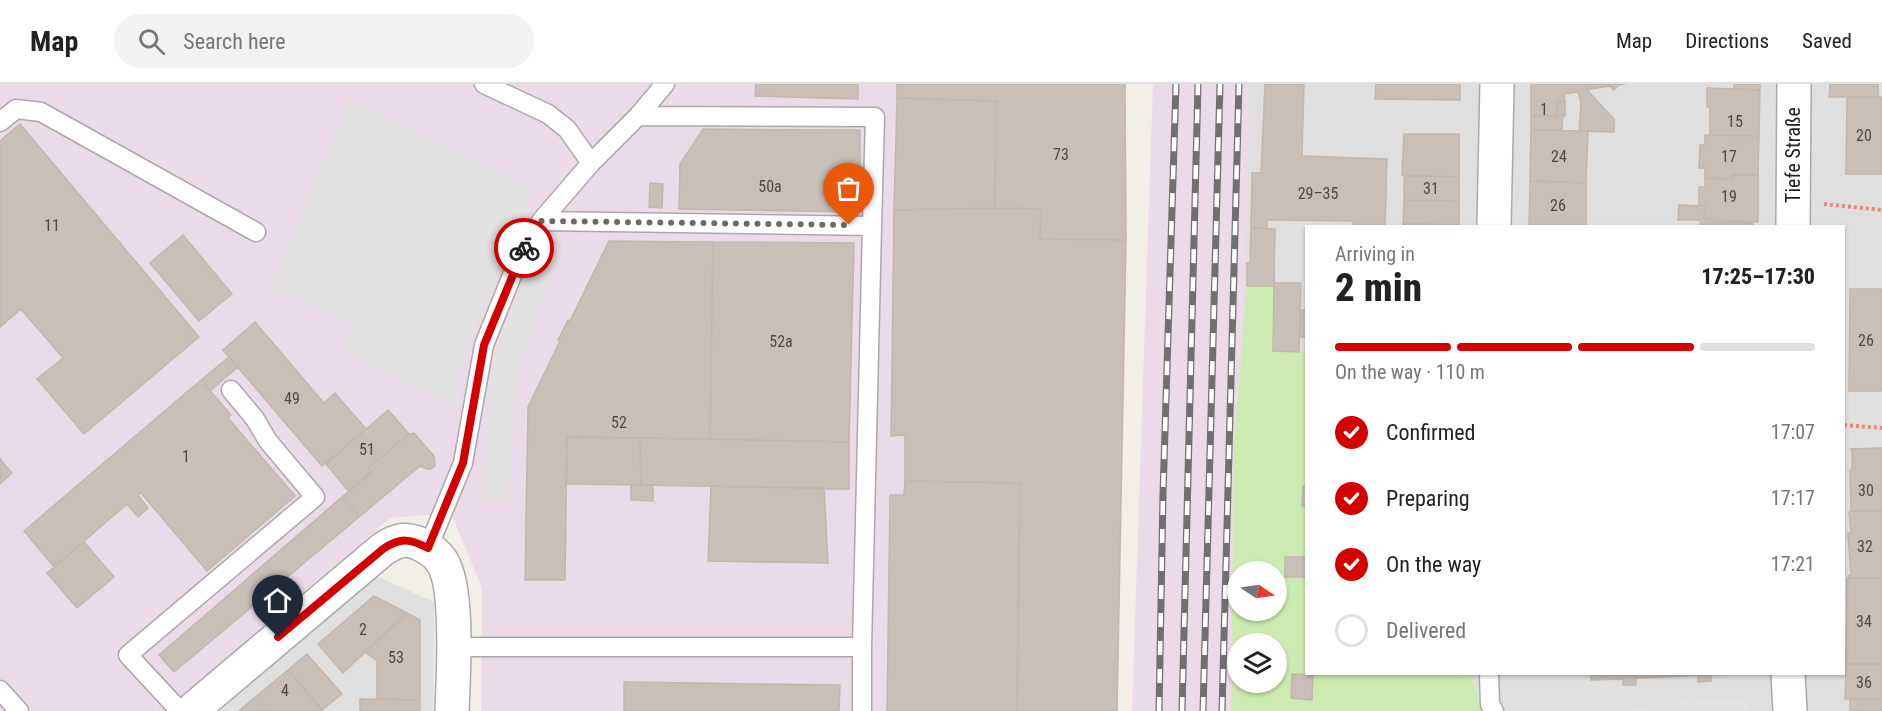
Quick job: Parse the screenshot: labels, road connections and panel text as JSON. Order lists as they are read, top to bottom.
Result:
{
  "streets": {
    "street": ["Tiefe Straße"]
  },
  "house_numbers": [
    "1",
    "15",
    "20",
    "73",
    "24",
    "17",
    "50a",
    "31",
    "29–35",
    "19",
    "26",
    "11",
    "26",
    "52a",
    "49",
    "52",
    "51",
    "1",
    "30",
    "32",
    "34",
    "2",
    "53",
    "36",
    "4"
  ],
  "north": "right",
  "page": {
    "header": "Map",
    "search": "Search here",
    "nav": ["Map", "Directions", "Saved"],
    "heading": ["2 min", "Arriving in", "17:25–17:30"],
    "bar": "On the way · 110 m",
    "list": [
      ["Confirmed", "17:07"],
      ["Preparing", "17:17"],
      ["On the way", "17:21"],
      "Delivered"
    ]
  }
}
